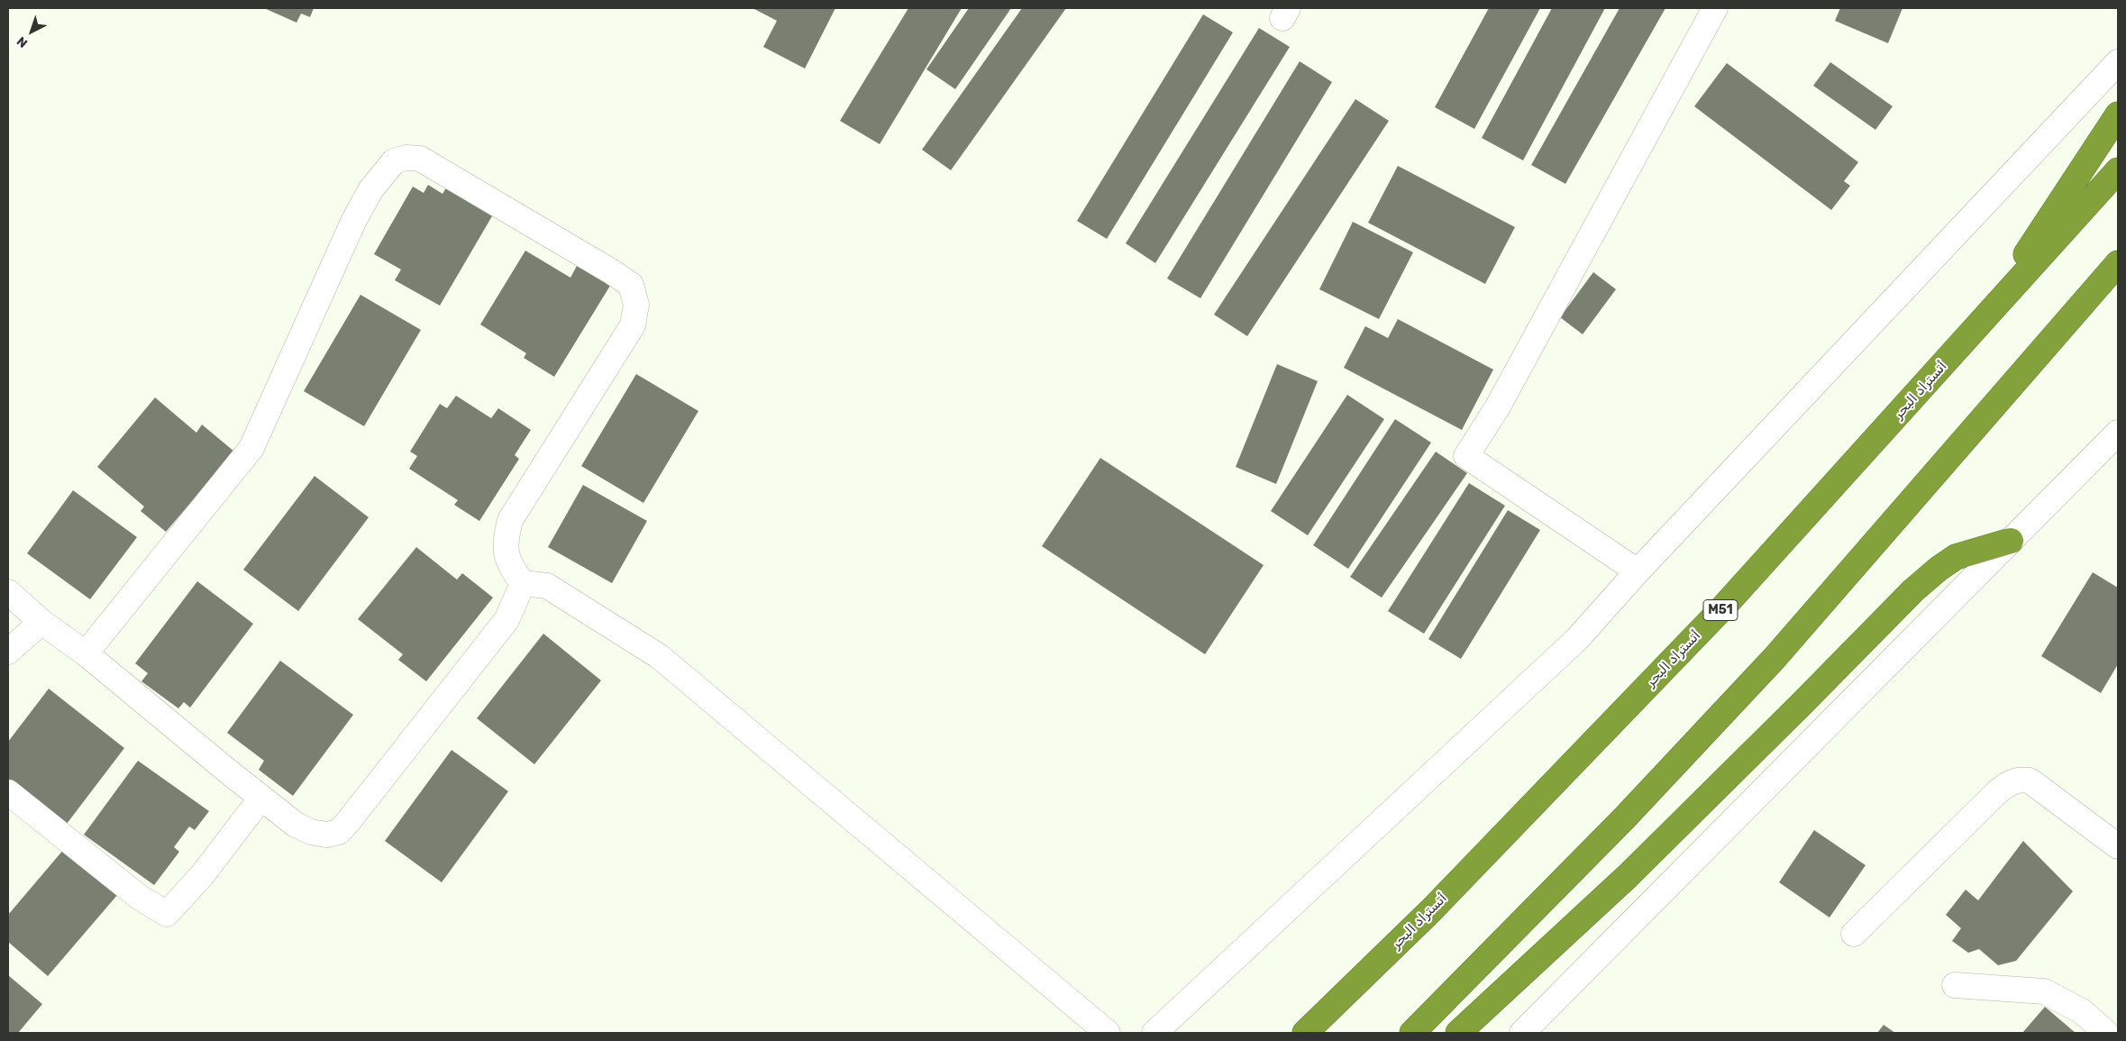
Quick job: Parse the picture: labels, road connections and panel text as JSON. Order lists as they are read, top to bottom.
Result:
{
  "streets": {
    "highway": ["أتستراد البحر", "M51"]
  },
  "north": "bottom left"
}
